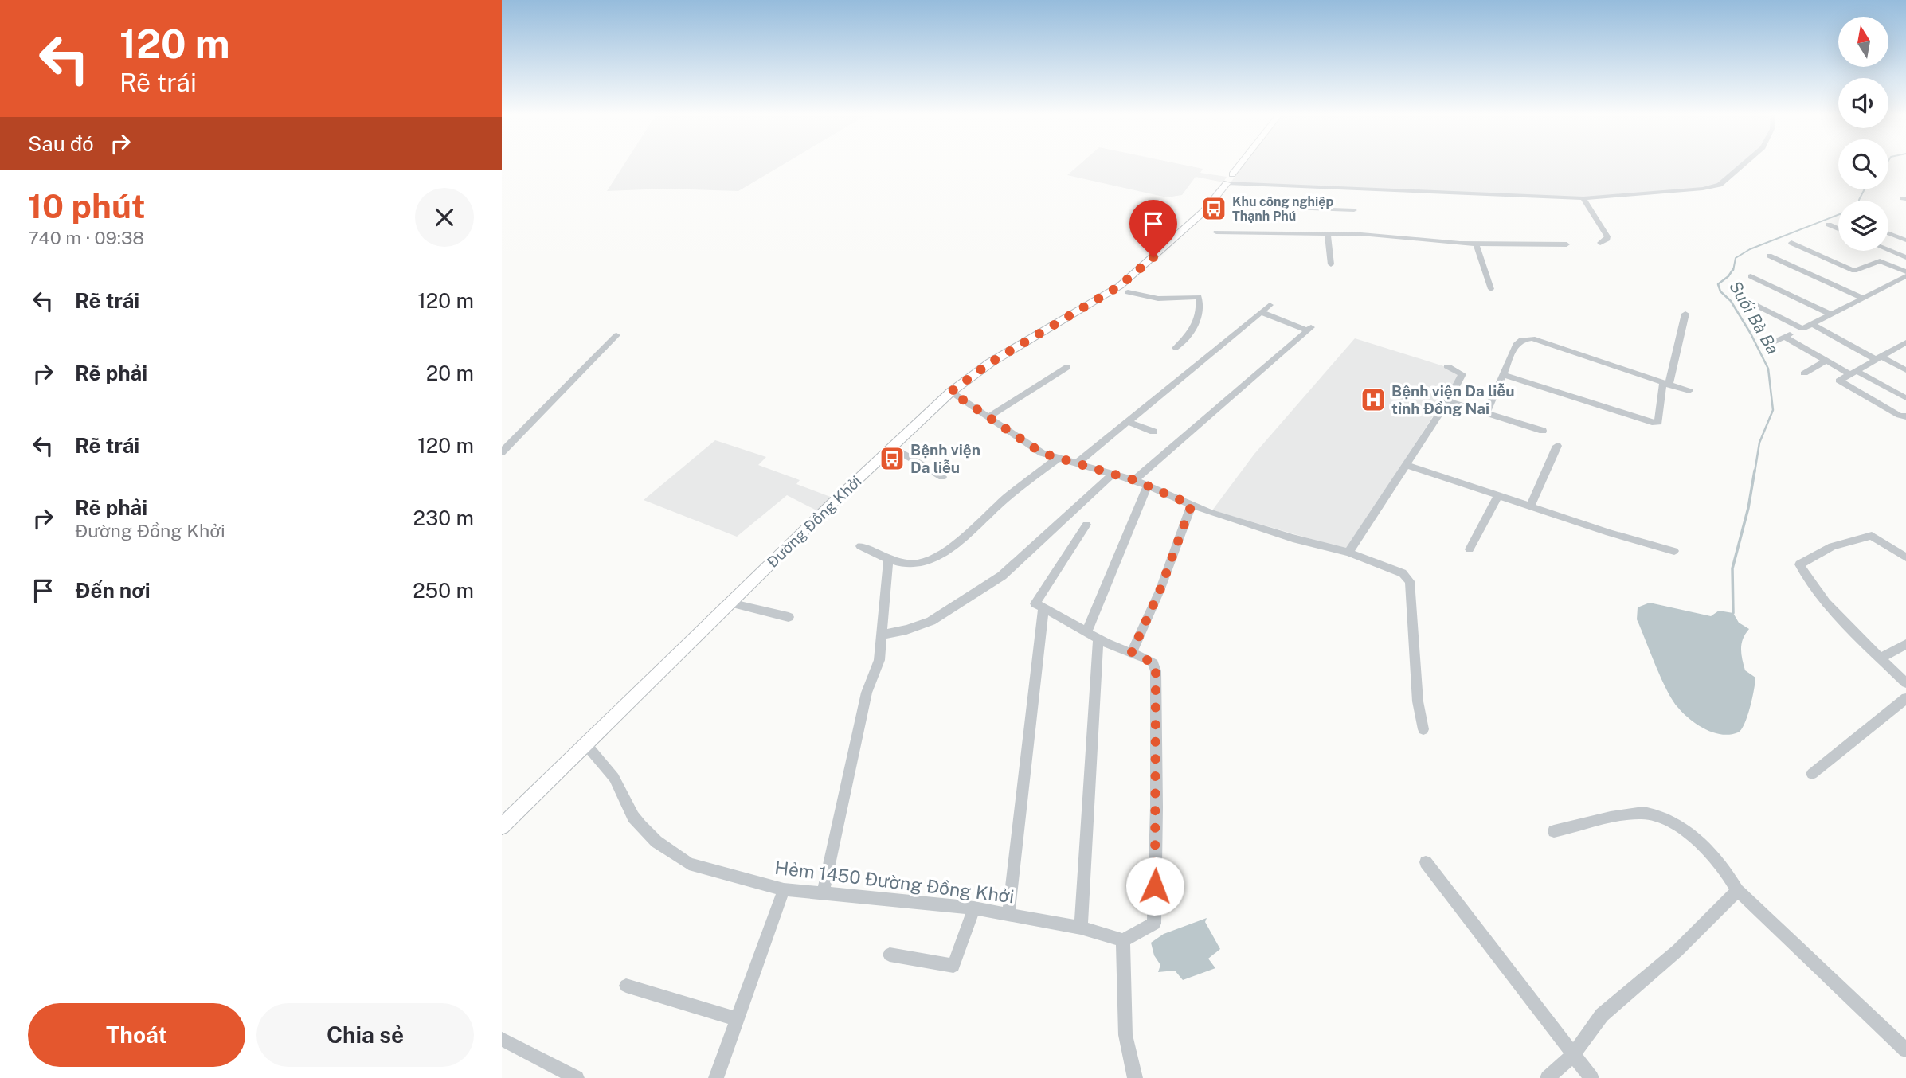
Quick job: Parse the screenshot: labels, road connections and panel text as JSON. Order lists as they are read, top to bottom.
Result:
{
  "streets": {
    "main road": ["Đường Đồng Khởi"],
    "street": ["Hẻm 1450 Đường Đồng Khởi"]
  },
  "crossings": [
    ["Đường Đồng Khởi", "Hẻm 1450 Đường Đồng Khởi"]
  ],
  "water": ["Suối Bà Ba"],
  "places": {
    "bus stop": ["Khu công nghiệp Thạnh Phú", "Bệnh viện Da liễu"],
    "hospital": ["Bệnh viện Da liễu tỉnh Đồng Nai"]
  },
  "north": "top",
  "page": {
    "turn": ["120 m", "Rẽ trái"],
    "then": "Sau đó",
    "heading": ["10 phút", "740 m · 09:38"],
    "list": [
      {
        "name": "Rẽ trái",
        "value": "120 m"
      },
      {
        "name": "Rẽ phải",
        "value": "20 m"
      },
      {
        "name": "Rẽ trái",
        "value": "120 m"
      },
      {
        "name": "Rẽ phải",
        "note": "Đường Đồng Khởi",
        "value": "230 m"
      },
      {
        "name": "Đến nơi",
        "value": "250 m"
      }
    ],
    "buttons": ["Thoát", "Chia sẻ"]
  }
}
